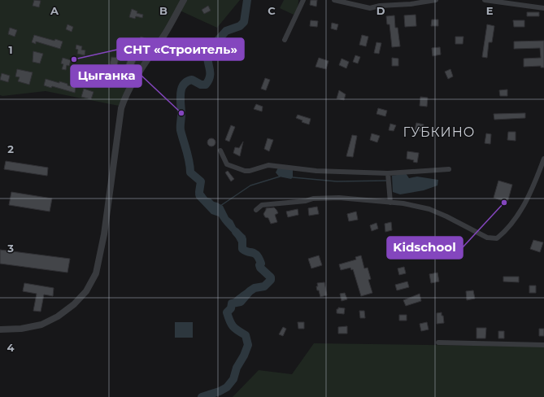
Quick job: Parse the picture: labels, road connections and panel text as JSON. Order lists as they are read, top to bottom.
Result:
{
  "districts": ["ГУБКИНО"],
  "places": ["СНТ «Строитель»", "Цыганка", "Kidschool"],
  "grid": {
    "columns": [
      "A",
      "B",
      "C",
      "D",
      "E"
    ],
    "rows": [
      "1",
      "2",
      "3",
      "4"
    ]
  }
}
